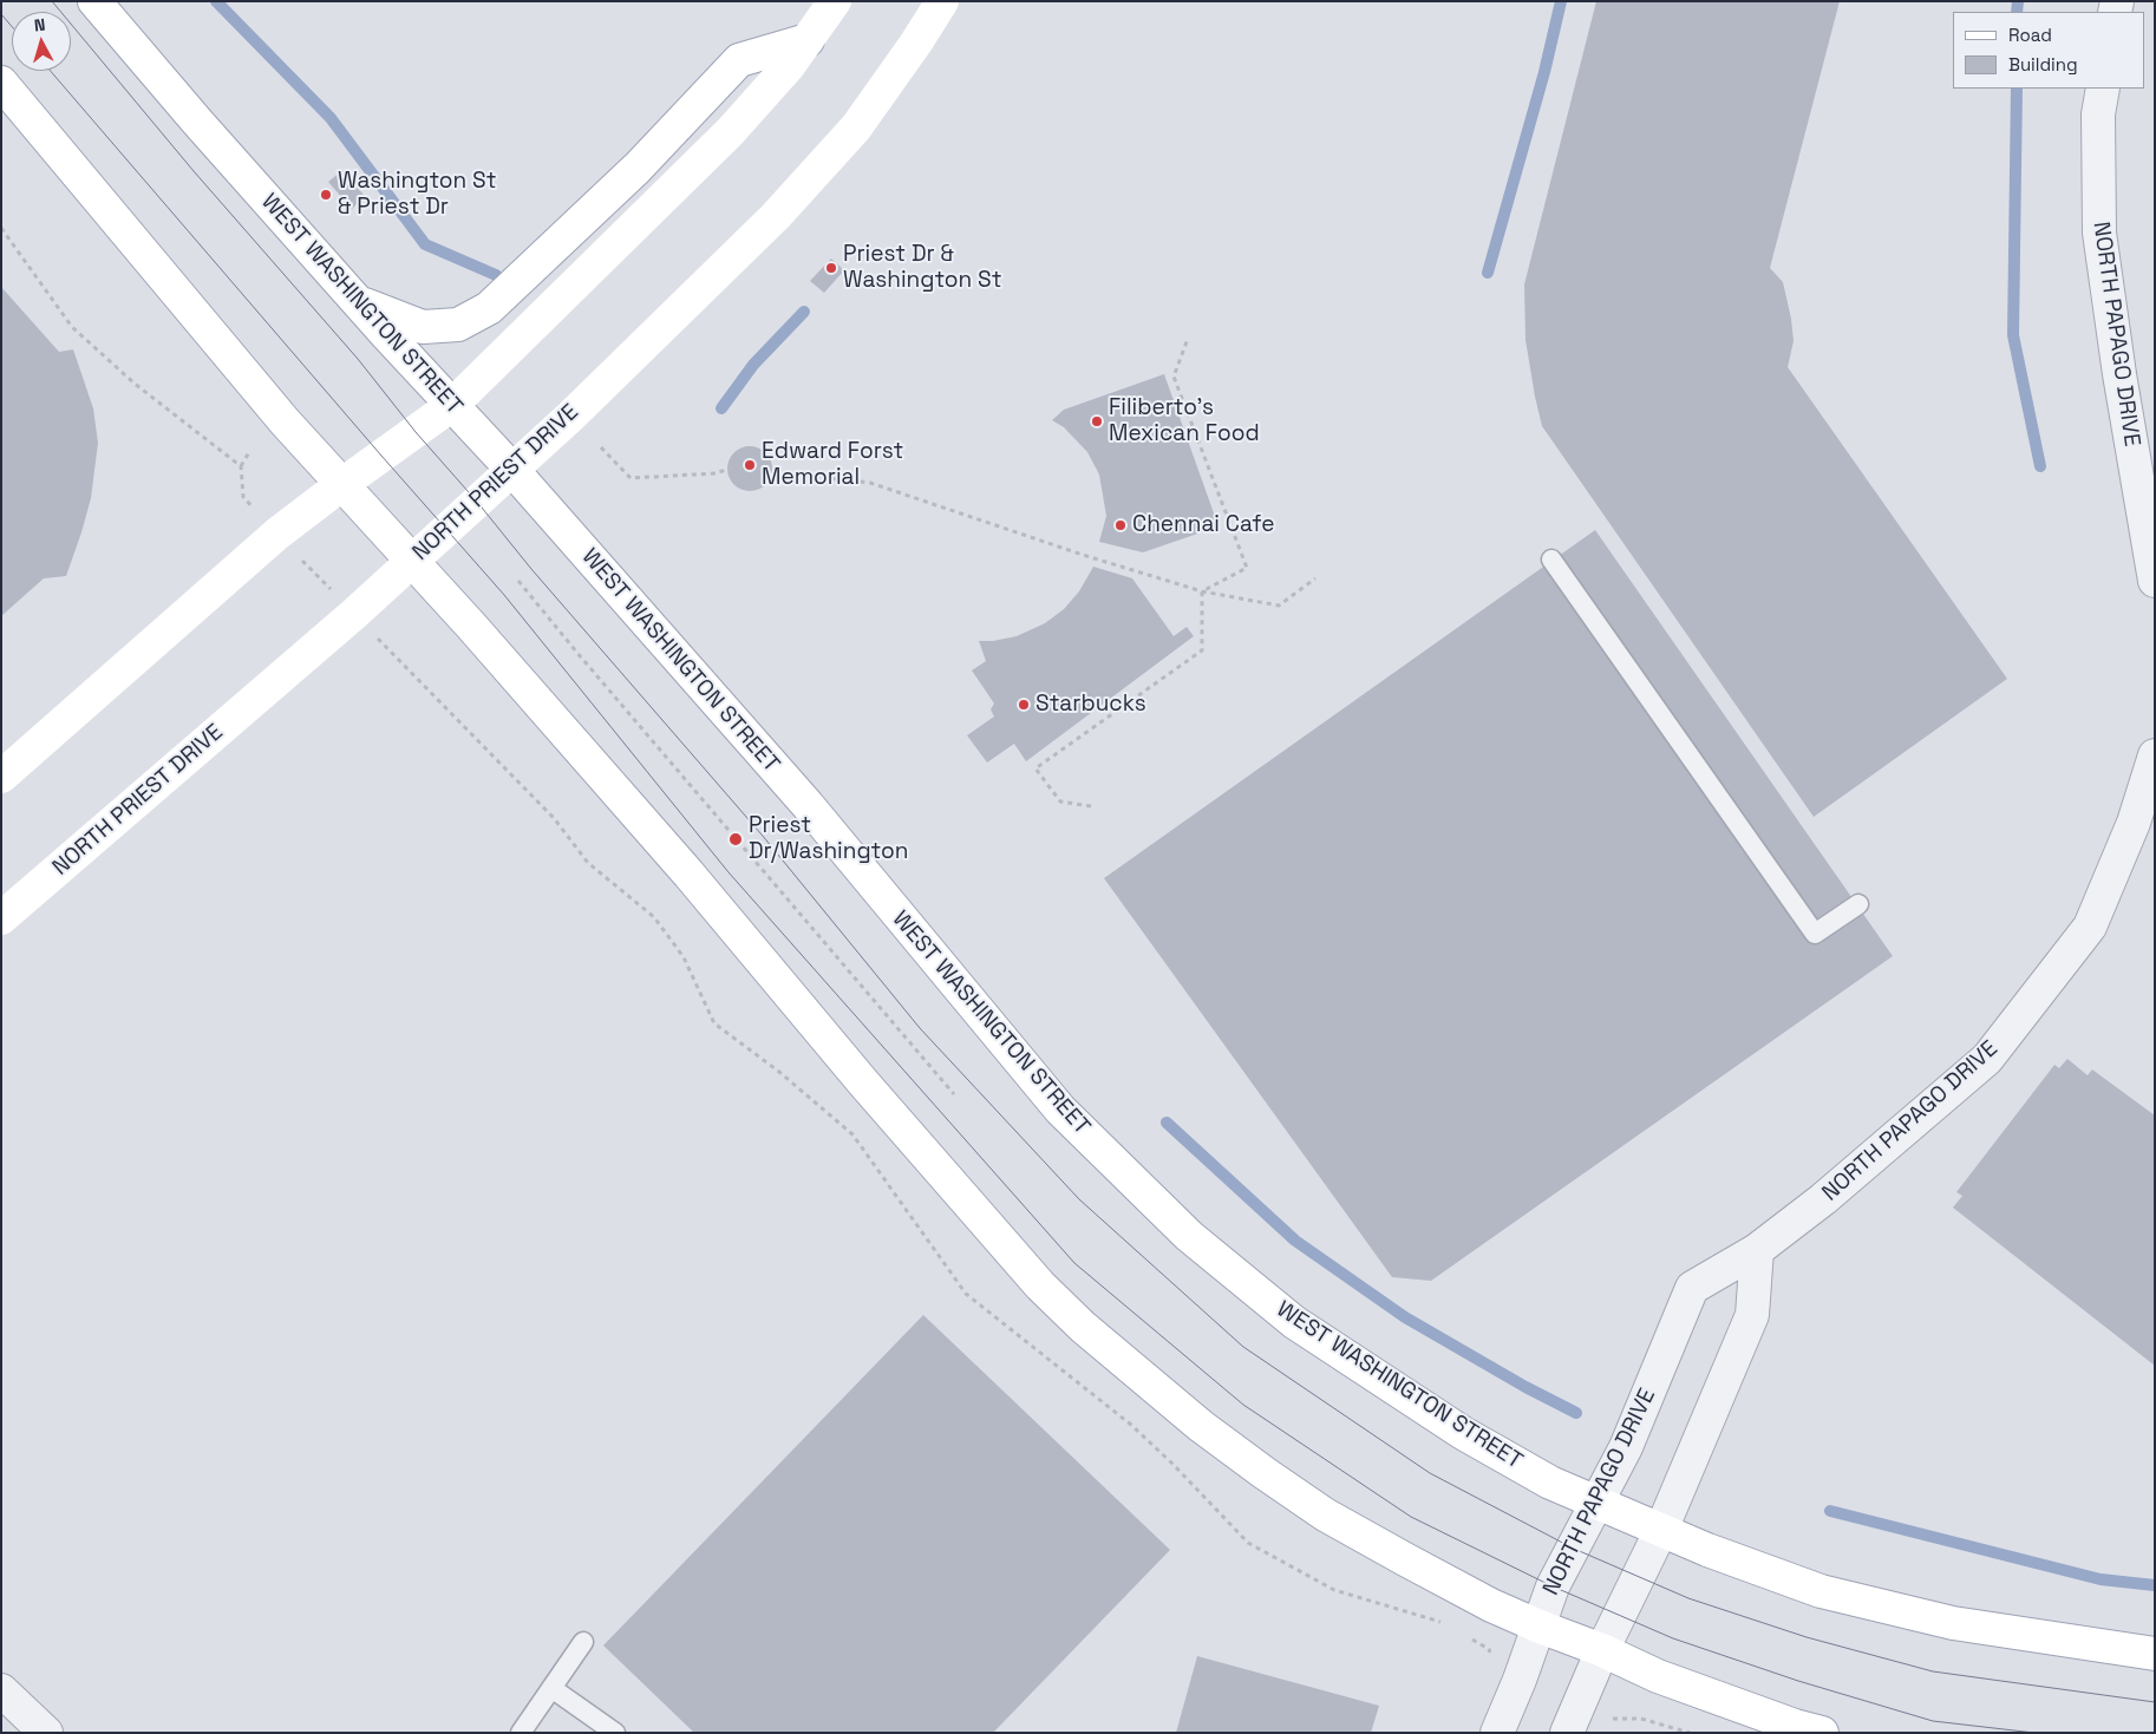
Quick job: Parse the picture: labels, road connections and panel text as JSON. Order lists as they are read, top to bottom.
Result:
{
  "streets": {
    "main road": ["WEST WASHINGTON STREET", "NORTH PRIEST DRIVE"],
    "street": ["NORTH PAPAGO DRIVE"]
  },
  "crossings": [
    ["WEST WASHINGTON STREET", "NORTH PAPAGO DRIVE"],
    ["WEST WASHINGTON STREET", "NORTH PRIEST DRIVE"]
  ],
  "places": [
    "Washington St & Priest Dr",
    "Priest Dr & Washington St",
    "Filiberto’s Mexican Food",
    "Edward Forst Memorial",
    "Chennai Cafe",
    "Starbucks",
    "Priest Dr/Washington"
  ],
  "legend": ["Road", "Building"],
  "north": "top"
}
